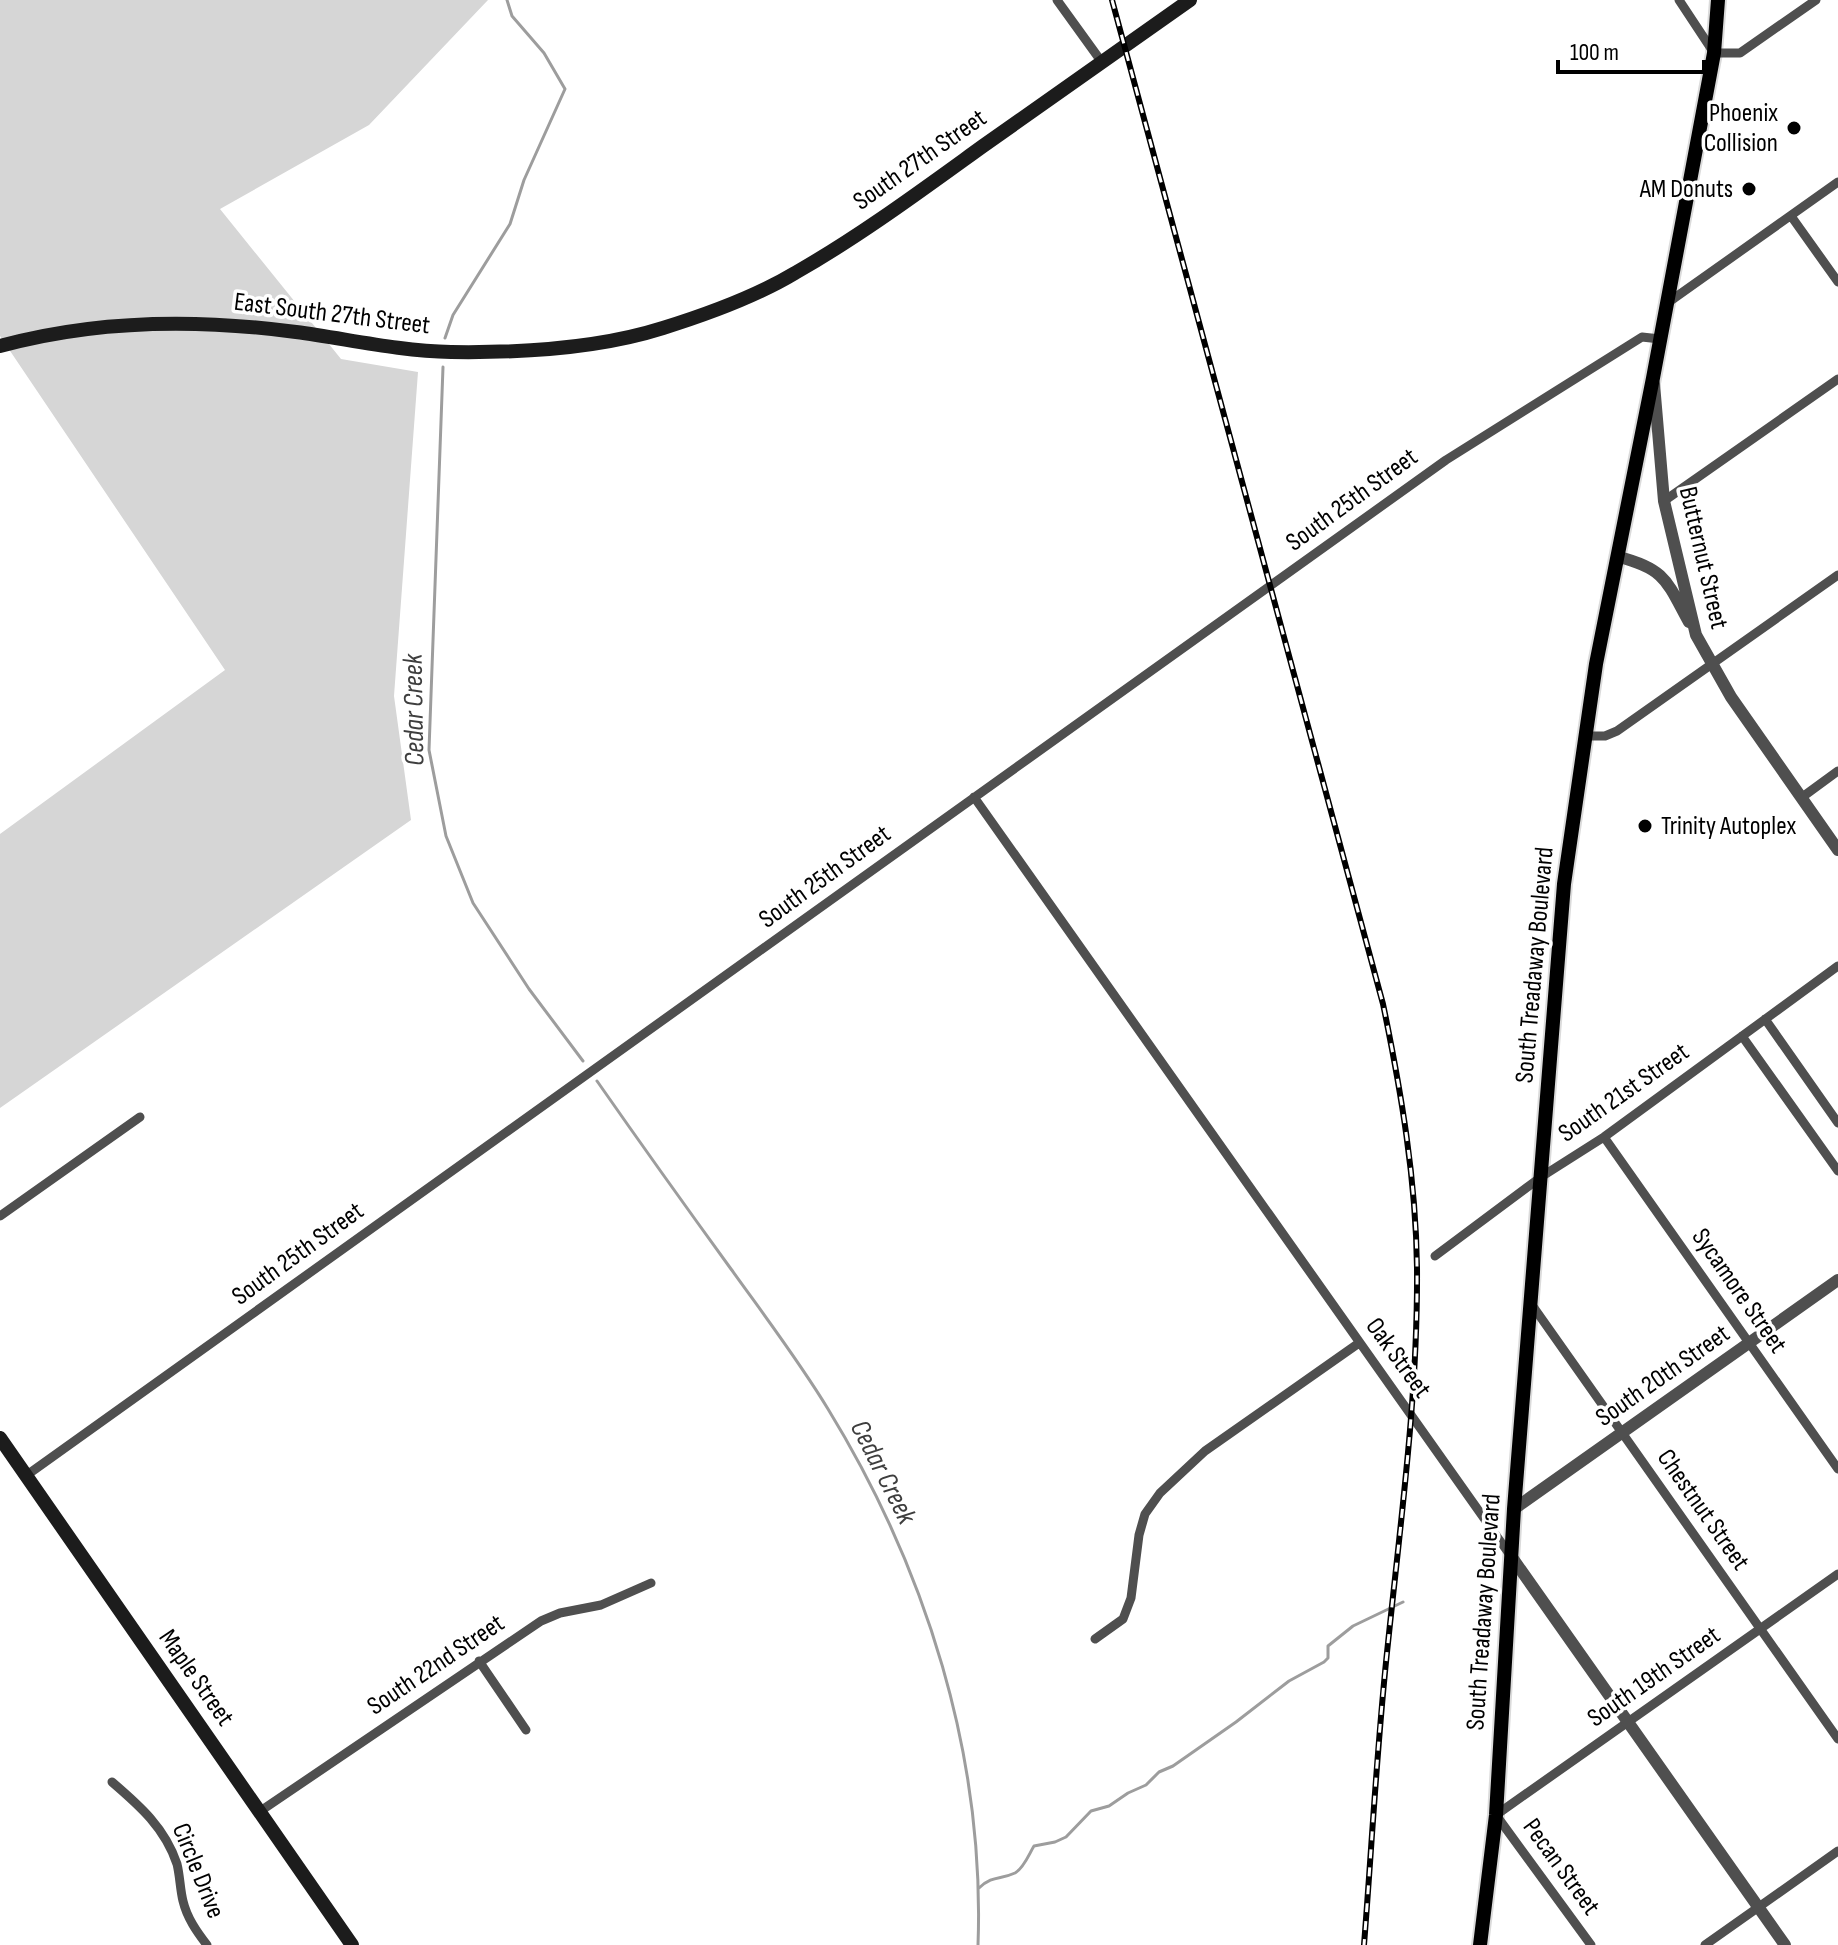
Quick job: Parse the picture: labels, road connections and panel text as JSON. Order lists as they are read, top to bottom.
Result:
{
  "streets": {
    "main road": [
      "South 27th Street",
      "East South 27th Street",
      "South Treadaway Boulevard",
      "Maple Street"
    ],
    "street": [
      "South 25th Street",
      "Butternut Street",
      "South 21st Street",
      "Sycamore Street",
      "Oak Street",
      "South 20th Street",
      "Chestnut Street",
      "South 22nd Street",
      "South 19th Street",
      "Pecan Street",
      "Circle Drive"
    ]
  },
  "crossings": [
    ["South 27th Street", "East South 27th Street"],
    ["South 25th Street", "South Treadaway Boulevard"],
    ["South 25th Street", "Oak Street"],
    ["South 25th Street", "Maple Street"],
    ["Butternut Street", "South Treadaway Boulevard"],
    ["South Treadaway Boulevard", "South 21st Street"],
    ["South Treadaway Boulevard", "Oak Street"],
    ["South Treadaway Boulevard", "South 20th Street"],
    ["South Treadaway Boulevard", "Chestnut Street"],
    ["South Treadaway Boulevard", "South 19th Street"],
    ["South Treadaway Boulevard", "Pecan Street"],
    ["South 21st Street", "Sycamore Street"],
    ["Sycamore Street", "South 20th Street"],
    ["Oak Street", "South 19th Street"],
    ["South 20th Street", "Chestnut Street"],
    ["Chestnut Street", "South 19th Street"],
    ["South 22nd Street", "Maple Street"],
    ["South 19th Street", "Pecan Street"]
  ],
  "water": ["Cedar Creek"],
  "places": ["Phoenix Collision", "AM Donuts", "Trinity Autoplex"],
  "scale_bar": "100 m"
}
